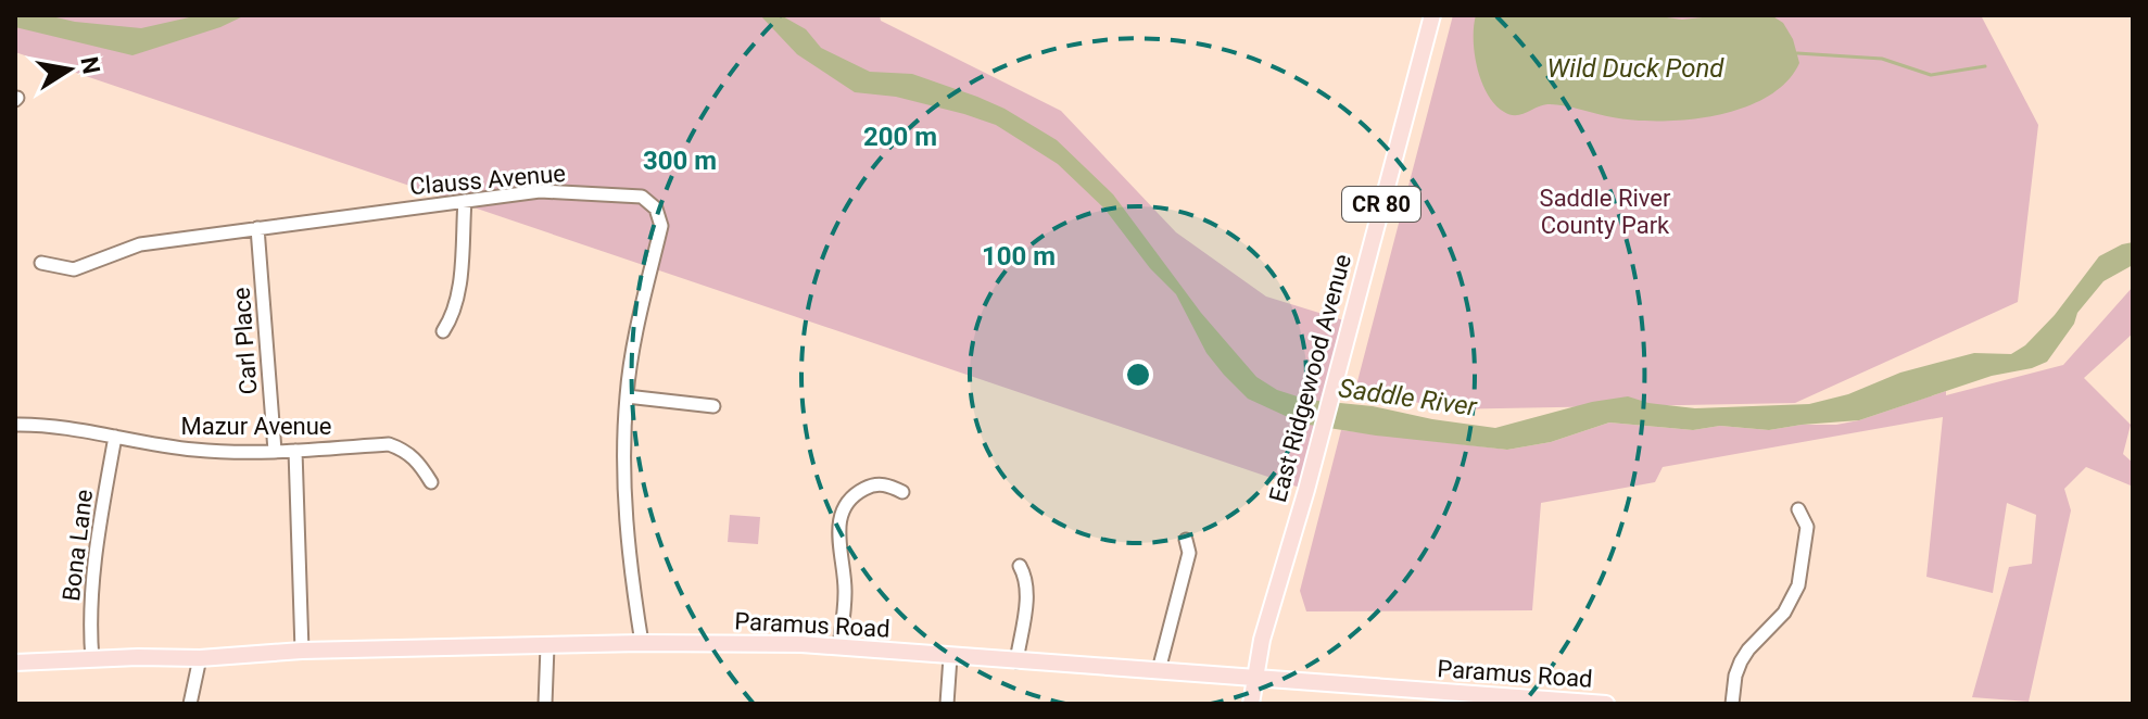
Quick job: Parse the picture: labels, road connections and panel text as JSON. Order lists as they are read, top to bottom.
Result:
{
  "streets": {
    "main road": ["CR 80", "East Ridgewood Avenue", "Paramus Road"],
    "street": [
      "Clauss Avenue",
      "Carl Place",
      "Mazur Avenue",
      "Bona Lane"
    ]
  },
  "crossings": [
    ["Clauss Avenue", "Carl Place"],
    ["Clauss Avenue", "Paramus Road"],
    ["Carl Place", "Mazur Avenue"],
    ["East Ridgewood Avenue", "Paramus Road"],
    ["Mazur Avenue", "Bona Lane"],
    ["Bona Lane", "Paramus Road"]
  ],
  "water": ["Wild Duck Pond", "Saddle River"],
  "parks": ["Saddle River County Park"],
  "north": "right",
  "rings": ["200 m", "300 m", "100 m"]
}
